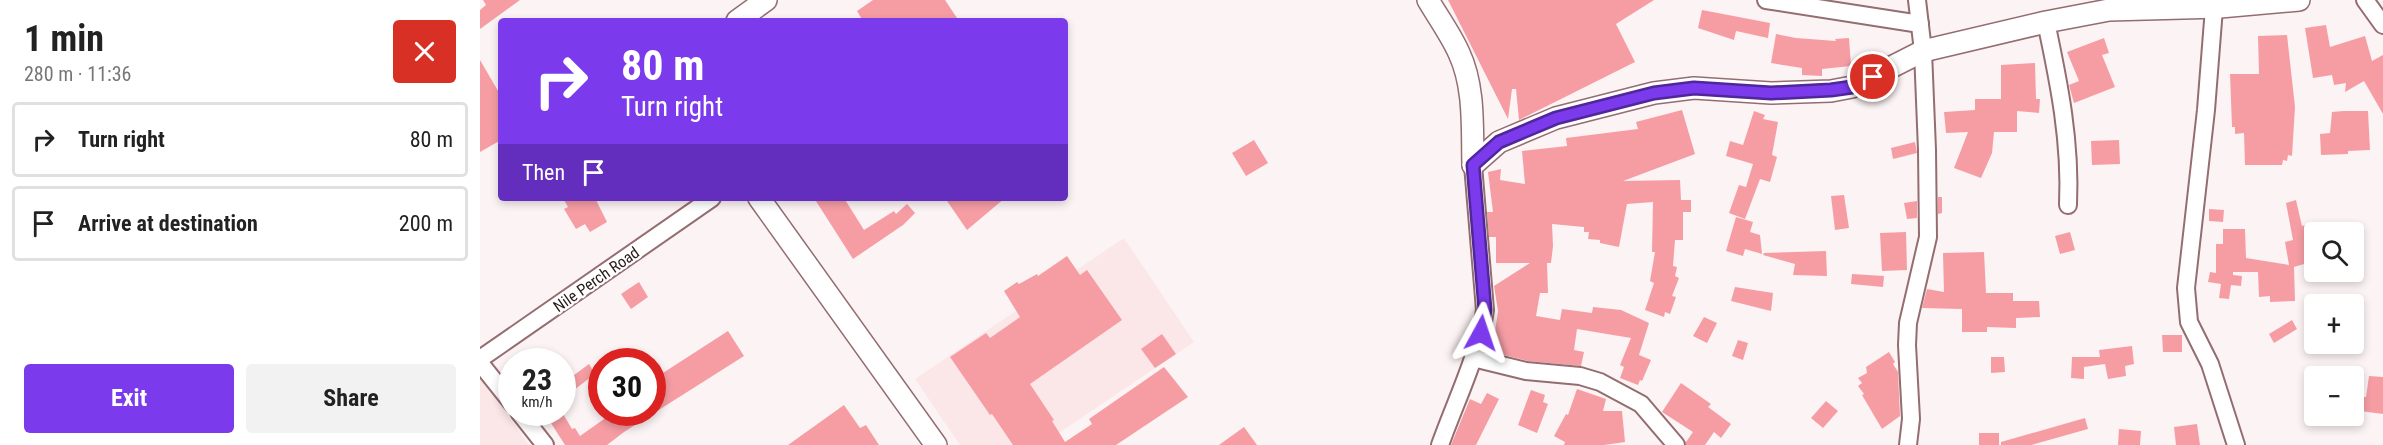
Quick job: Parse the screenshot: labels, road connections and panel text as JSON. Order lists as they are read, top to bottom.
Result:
{
  "streets": {
    "street": ["Nile Perch Road"]
  },
  "page": {
    "heading": ["1 min", "280 m · 11:36"],
    "turn": ["80 m", "Turn right"],
    "list": [
      {
        "name": "Turn right",
        "value": "80 m"
      },
      {
        "name": "Arrive at destination",
        "value": "200 m"
      }
    ],
    "then": "Then",
    "map_buttons": ["+", "−"],
    "speed": "23 km/h",
    "limit": "30",
    "buttons": ["Exit", "Share"]
  }
}
